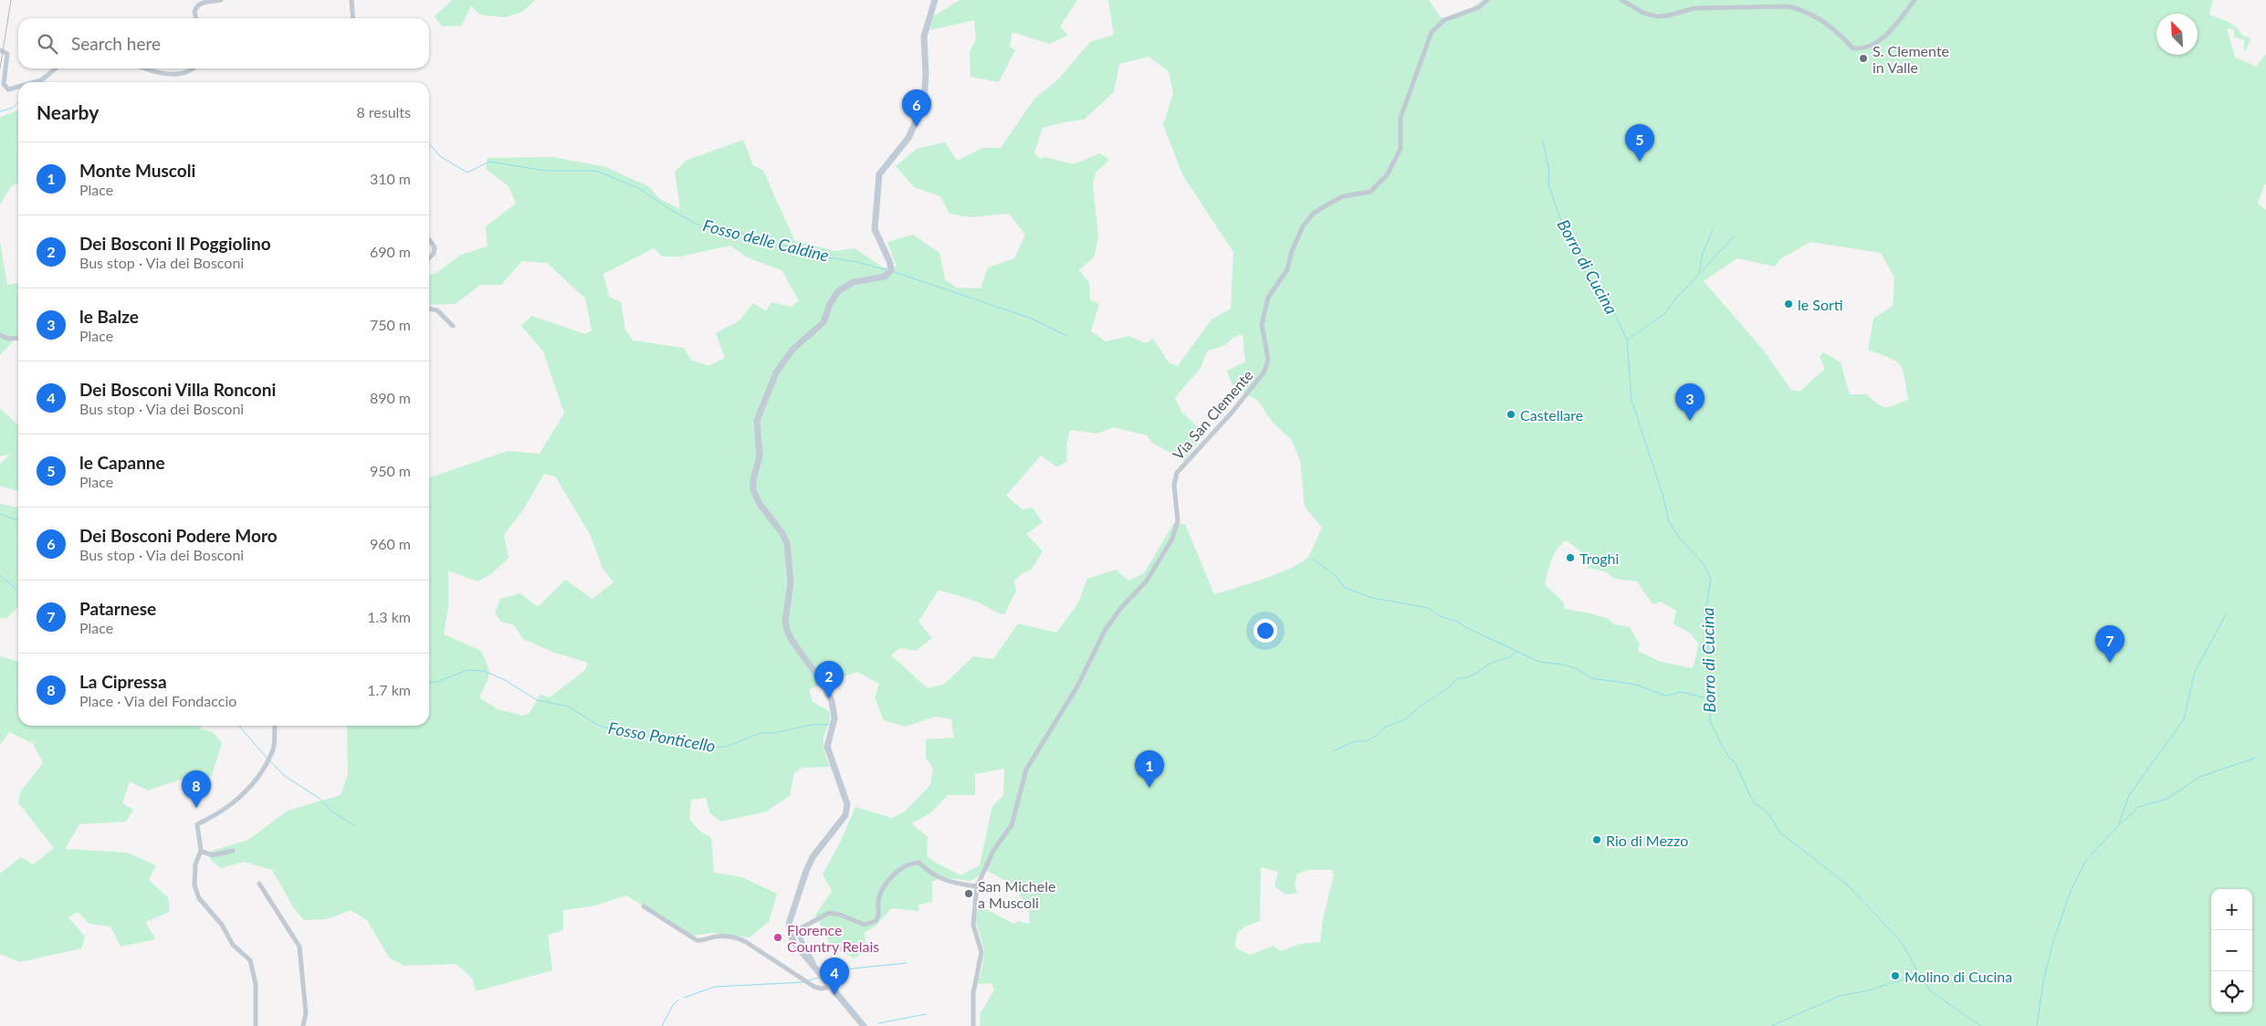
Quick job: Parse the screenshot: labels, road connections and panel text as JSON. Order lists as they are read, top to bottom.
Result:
{
  "streets": {
    "street": ["Via San Clemente"]
  },
  "water": ["Fosso delle Caldine", "Borro di Cucina", "Fosso Ponticello"],
  "places": [
    "S. Clemente in Valle",
    "le Sorti",
    "Castellare",
    "Troghi",
    "Rio di Mezzo",
    "San Michele a Muscoli",
    "Florence Country Relais",
    "Molino di Cucina"
  ],
  "north": "top left",
  "page": {
    "search": "Search here",
    "heading": ["Nearby", "8 results"],
    "pins": [
      "6",
      "5",
      "3",
      "7",
      "2",
      "1",
      "8",
      "4"
    ],
    "list": [
      {
        "mark": "1",
        "name": "Monte Muscoli",
        "note": "Place",
        "value": "310 m"
      },
      {
        "mark": "2",
        "name": "Dei Bosconi Il Poggiolino",
        "note": "Bus stop · Via dei Bosconi",
        "value": "690 m"
      },
      {
        "mark": "3",
        "name": "le Balze",
        "note": "Place",
        "value": "750 m"
      },
      {
        "mark": "4",
        "name": "Dei Bosconi Villa Ronconi",
        "note": "Bus stop · Via dei Bosconi",
        "value": "890 m"
      },
      {
        "mark": "5",
        "name": "le Capanne",
        "note": "Place",
        "value": "950 m"
      },
      {
        "mark": "6",
        "name": "Dei Bosconi Podere Moro",
        "note": "Bus stop · Via dei Bosconi",
        "value": "960 m"
      },
      {
        "mark": "7",
        "name": "Patarnese",
        "note": "Place",
        "value": "1.3 km"
      },
      {
        "mark": "8",
        "name": "La Cipressa",
        "note": "Place · Via del Fondaccio",
        "value": "1.7 km"
      }
    ],
    "map_buttons": ["+", "−"]
  }
}
